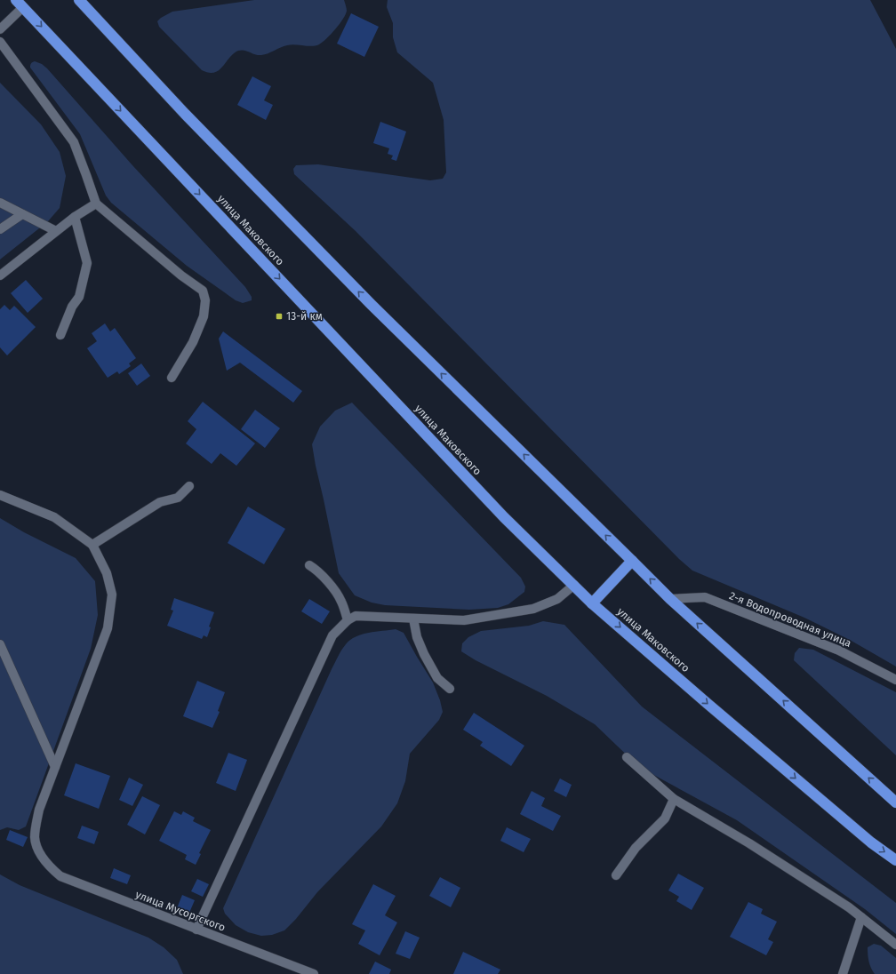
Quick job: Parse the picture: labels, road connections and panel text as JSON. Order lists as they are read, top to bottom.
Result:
{
  "streets": {
    "highway": ["улица Маковского"],
    "street": ["2-я Водопроводная улица", "улица Мусоргского"]
  },
  "places": {
    "transit": ["13-й км"]
  }
}
